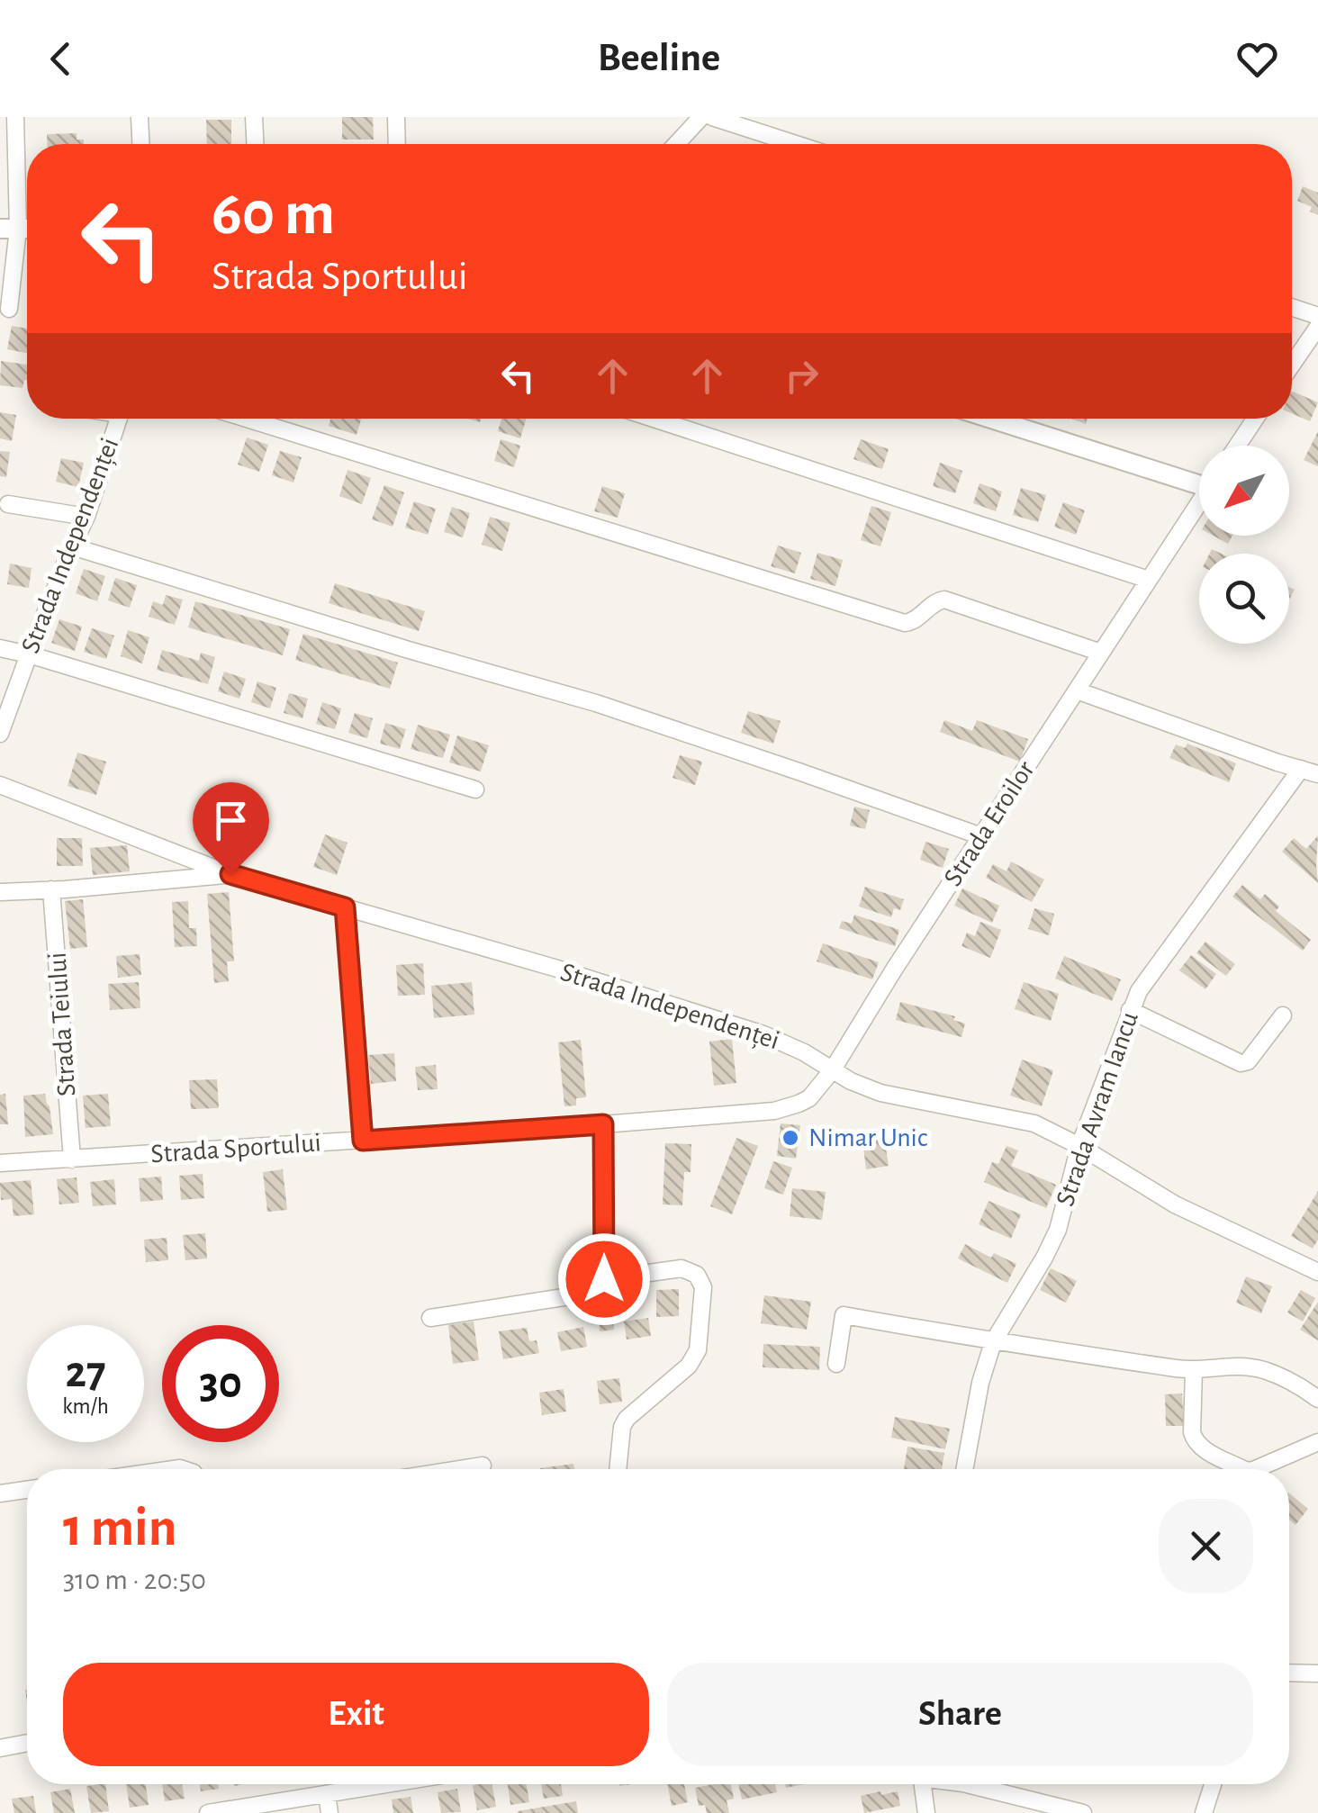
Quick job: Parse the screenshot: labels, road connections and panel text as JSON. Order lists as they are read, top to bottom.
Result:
{
  "streets": {
    "street": [
      "Strada Independenței",
      "Strada Eroilor",
      "Strada Teiului",
      "Strada Avram Iancu",
      "Strada Sportului"
    ]
  },
  "crossings": [
    ["Strada Independenței", "Strada Eroilor"],
    ["Strada Independenței", "Strada Avram Iancu"],
    ["Strada Independenței", "Strada Sportului"],
    ["Strada Eroilor", "Strada Sportului"],
    ["Strada Teiului", "Strada Sportului"]
  ],
  "places": ["Nimar Unic"],
  "north": "bottom left",
  "page": {
    "header": "Beeline",
    "turn": ["60 m", "Strada Sportului"],
    "speed": "27 km/h",
    "limit": "30",
    "heading": ["1 min", "310 m · 20:50"],
    "buttons": ["Exit", "Share"]
  }
}
